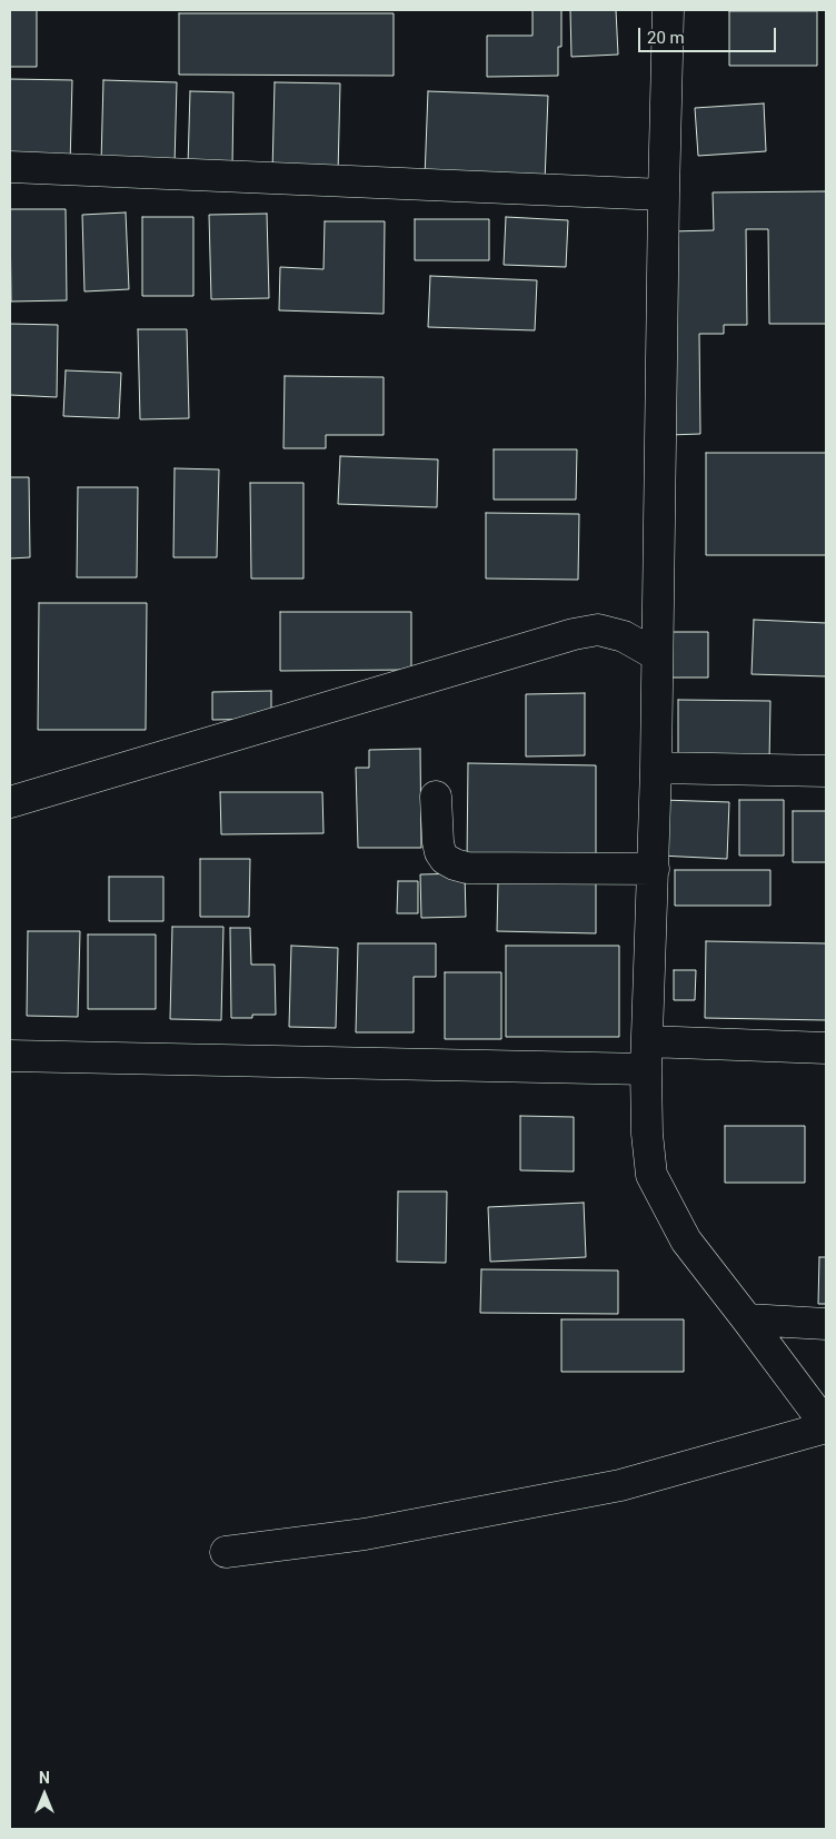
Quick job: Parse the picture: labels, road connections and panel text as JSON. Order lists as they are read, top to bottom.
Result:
{
  "scale_bar": "20 m",
  "north": "top"
}
